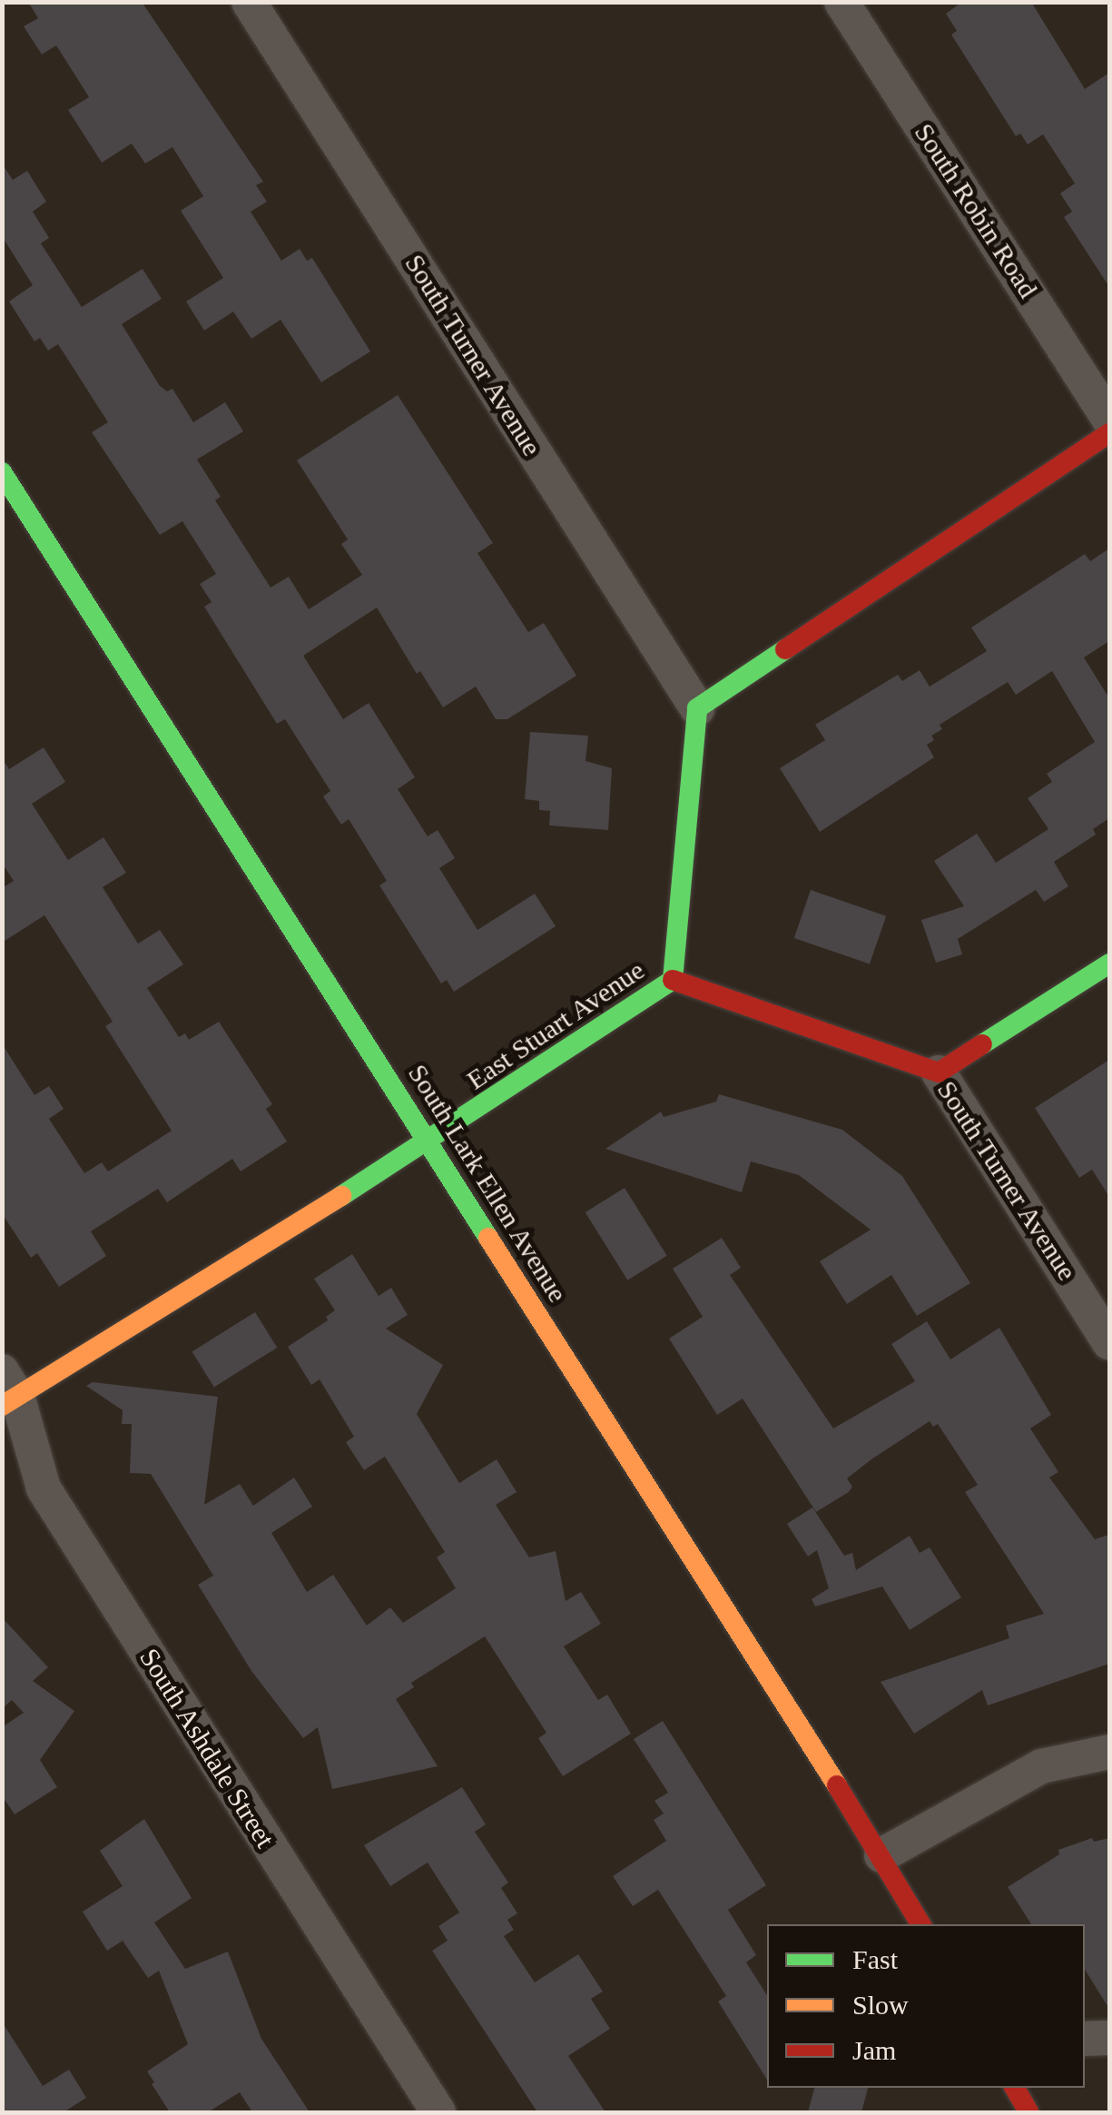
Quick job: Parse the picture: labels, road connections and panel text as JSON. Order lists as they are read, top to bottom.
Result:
{
  "streets": {
    "street": [
      "South Robin Road",
      "South Turner Avenue",
      "East Stuart Avenue",
      "South Lark Ellen Avenue",
      "South Ashdale Street"
    ]
  },
  "crossings": [
    ["South Turner Avenue", "East Stuart Avenue"],
    ["East Stuart Avenue", "South Lark Ellen Avenue"],
    ["East Stuart Avenue", "South Ashdale Street"]
  ],
  "legend": ["Fast", "Slow", "Jam"]
}
